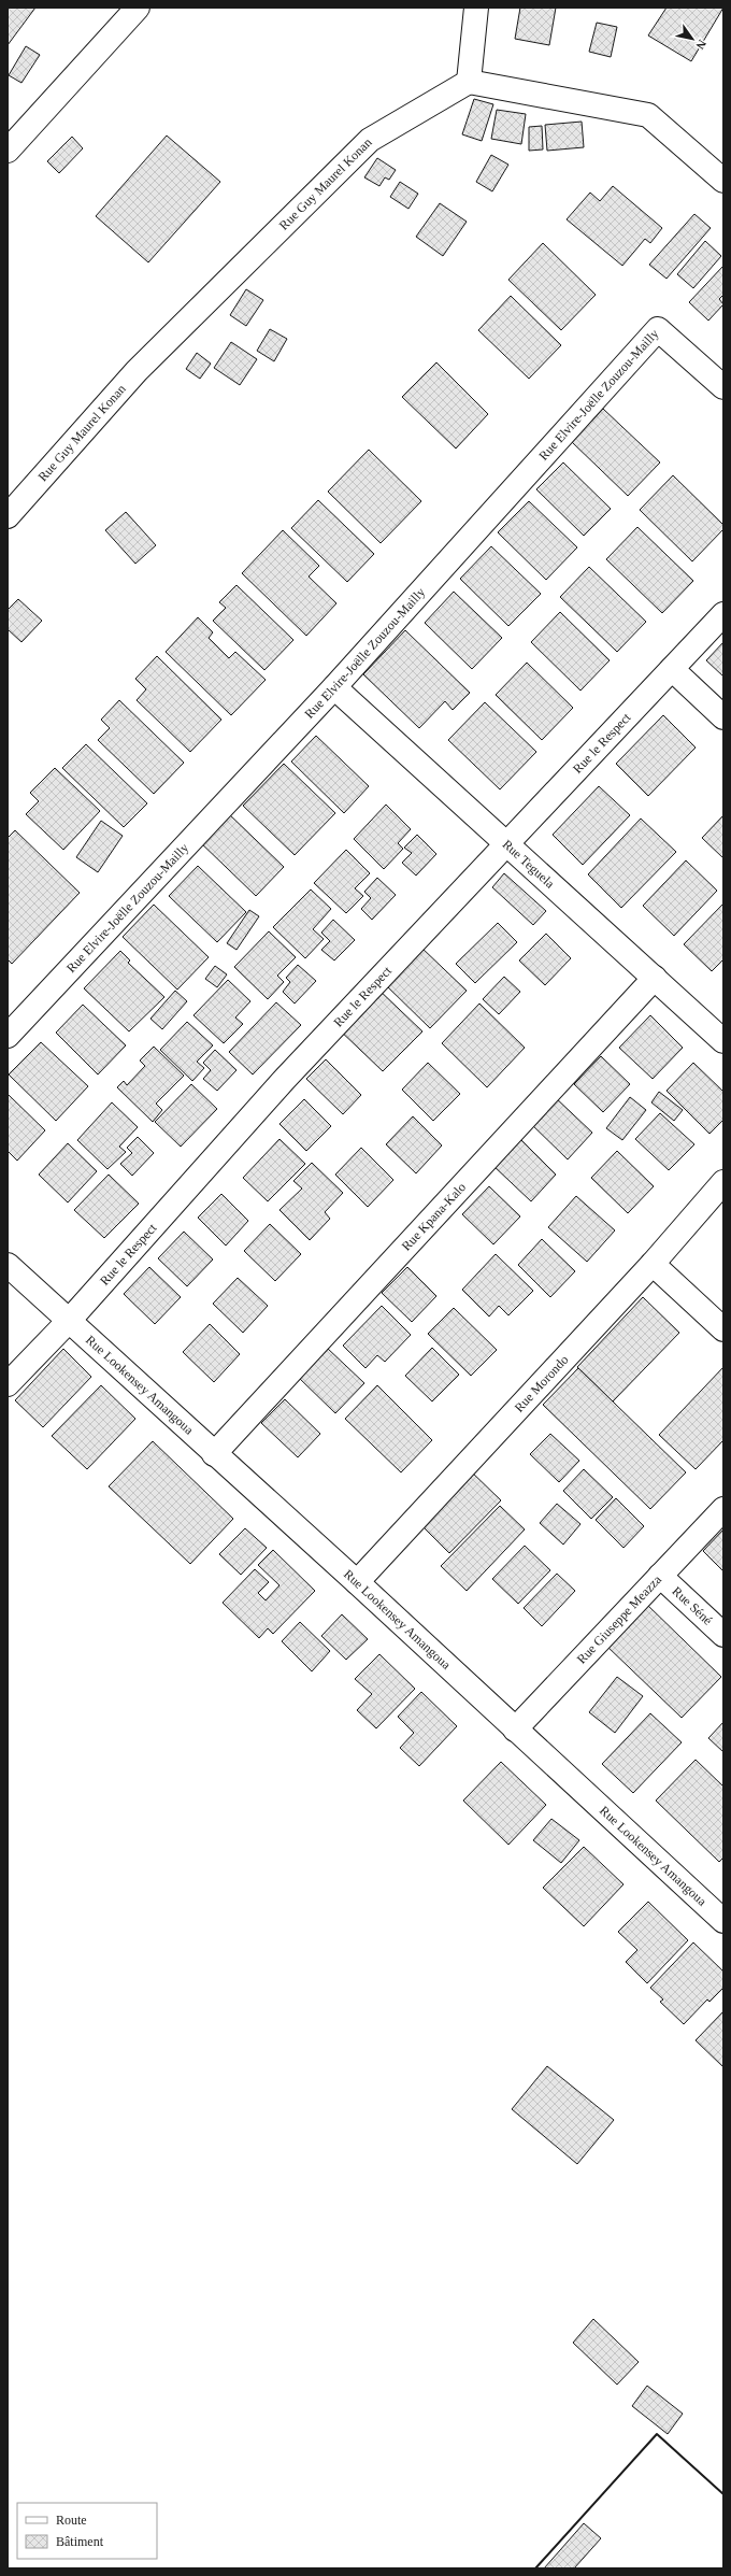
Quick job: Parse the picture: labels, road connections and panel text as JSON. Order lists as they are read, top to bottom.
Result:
{
  "streets": {
    "street": [
      "Rue Guy Maurel Konan",
      "Rue Elvire-Joëlle Zouzou-Mailly",
      "Rue le Respect",
      "Rue Teguela",
      "Rue Kpana-Kalo",
      "Rue Morondo",
      "Rue Lookensey Amangoua",
      "Rue Séné",
      "Rue Giuseppe Meazza"
    ]
  },
  "crossings": [
    ["Rue Elvire-Joëlle Zouzou-Mailly", "Rue Teguela"],
    ["Rue le Respect", "Rue Teguela"],
    ["Rue le Respect", "Rue Lookensey Amangoua"],
    ["Rue Teguela", "Rue Kpana-Kalo"],
    ["Rue Kpana-Kalo", "Rue Lookensey Amangoua"],
    ["Rue Morondo", "Rue Lookensey Amangoua"],
    ["Rue Lookensey Amangoua", "Rue Giuseppe Meazza"],
    ["Rue Séné", "Rue Giuseppe Meazza"]
  ],
  "legend": ["Route", "Bâtiment"],
  "north": "bottom right"
}
